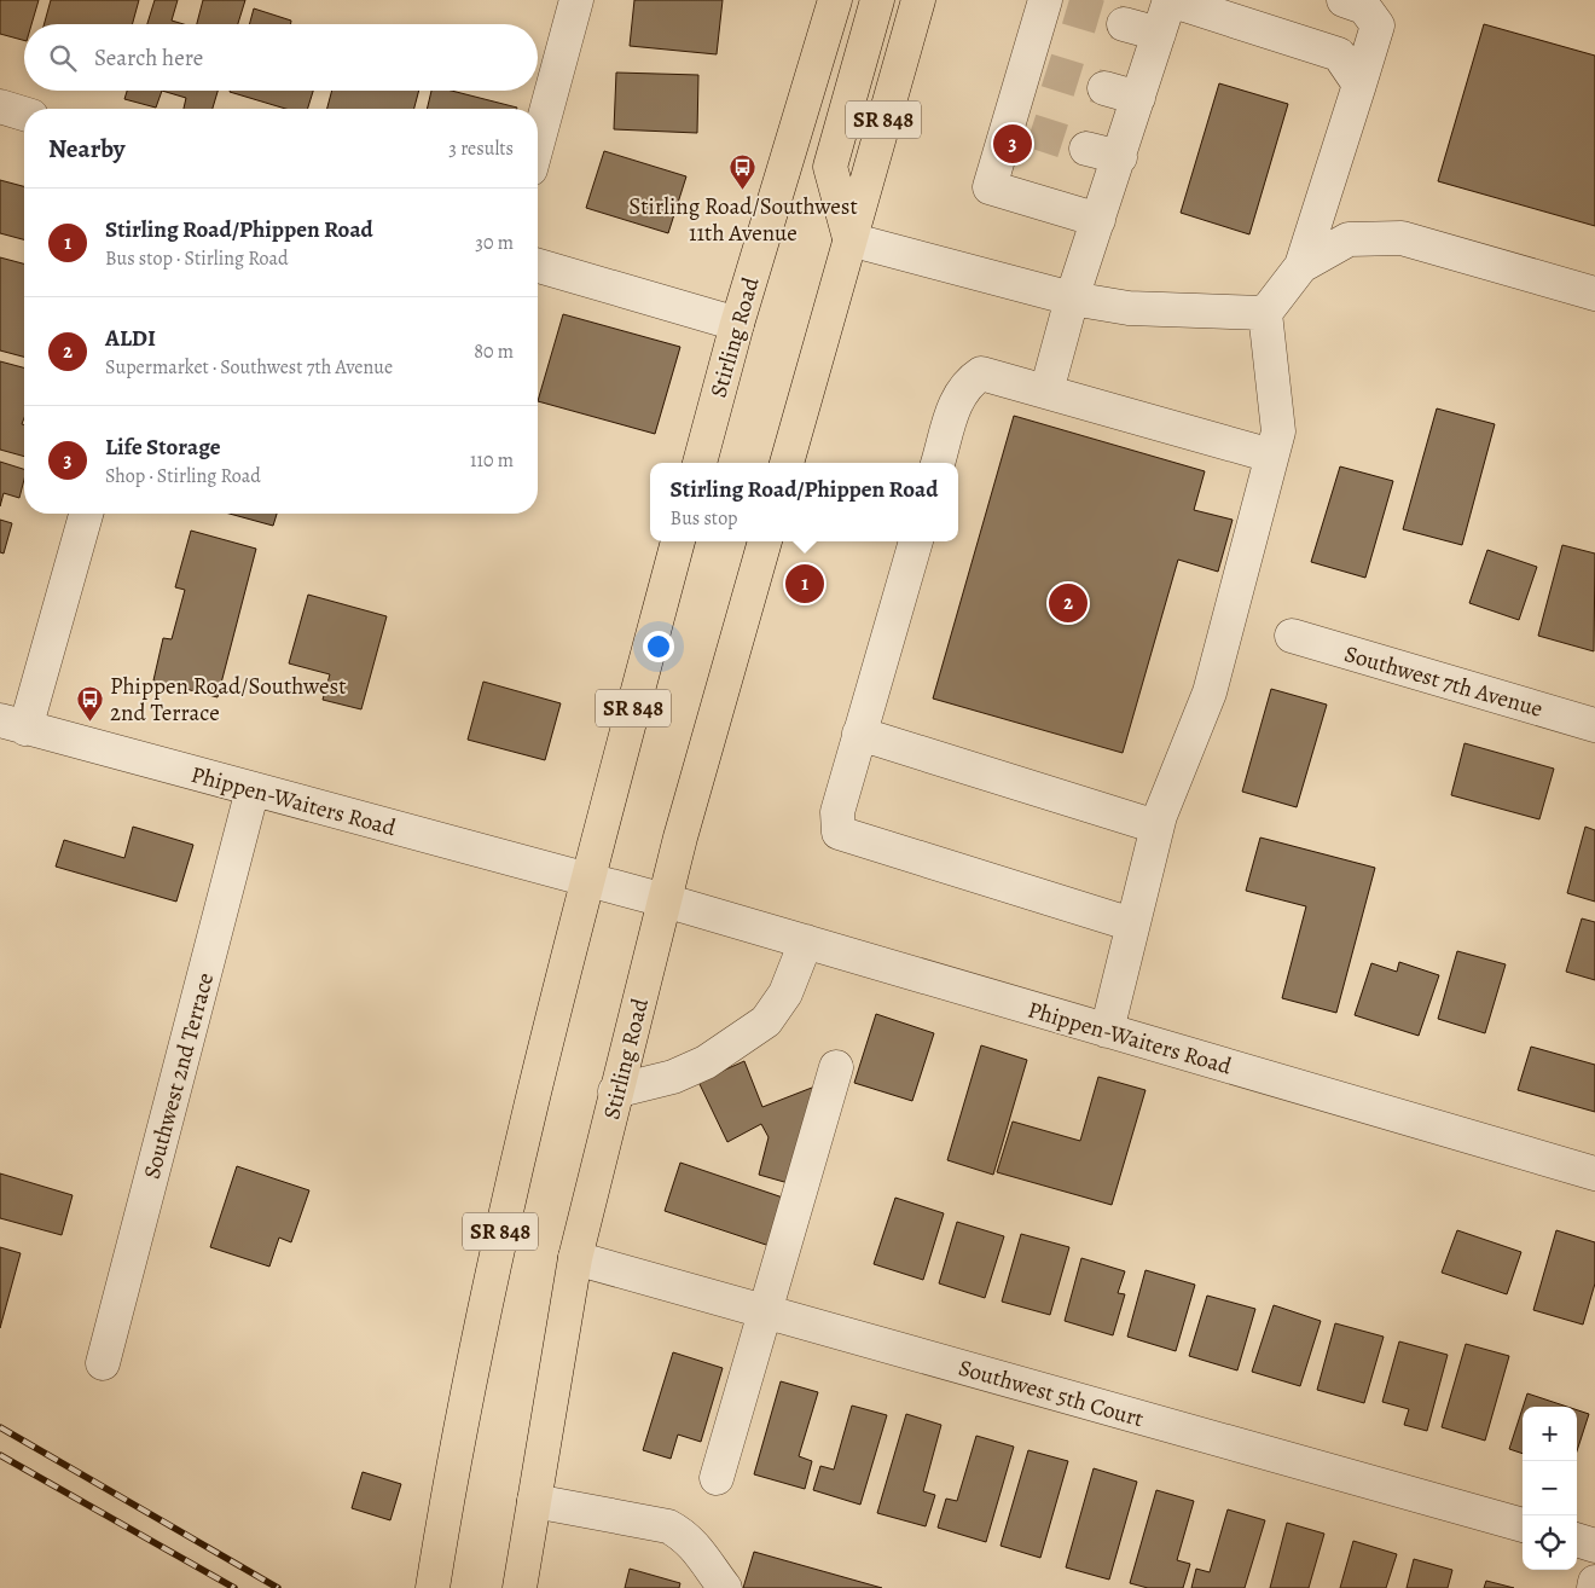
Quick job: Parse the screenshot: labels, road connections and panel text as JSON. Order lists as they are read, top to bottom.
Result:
{
  "streets": {
    "main road": ["SR 848", "Stirling Road"],
    "street": [
      "Southwest 7th Avenue",
      "Phippen-Waiters Road",
      "Southwest 2nd Terrace",
      "Southwest 5th Court"
    ]
  },
  "crossings": [
    ["SR 848", "Phippen-Waiters Road"],
    ["Stirling Road", "Phippen-Waiters Road"],
    ["Stirling Road", "Southwest 5th Court"],
    ["Phippen-Waiters Road", "Southwest 2nd Terrace"]
  ],
  "places": {
    "bus stop": ["Stirling Road/Southwest 11th Avenue", "Phippen Road/Southwest 2nd Terrace"]
  },
  "page": {
    "search": "Search here",
    "heading": ["Nearby", "3 results"],
    "pins": ["3", "1", "2"],
    "list": [
      {
        "mark": "1",
        "name": "Stirling Road/Phippen Road",
        "note": "Bus stop · Stirling Road",
        "value": "30 m"
      },
      {
        "mark": "2",
        "name": "ALDI",
        "note": "Supermarket · Southwest 7th Avenue",
        "value": "80 m"
      },
      {
        "mark": "3",
        "name": "Life Storage",
        "note": "Shop · Stirling Road",
        "value": "110 m"
      }
    ],
    "popup": ["Stirling Road/Phippen Road", "Bus stop"],
    "map_buttons": ["+", "−"]
  }
}
